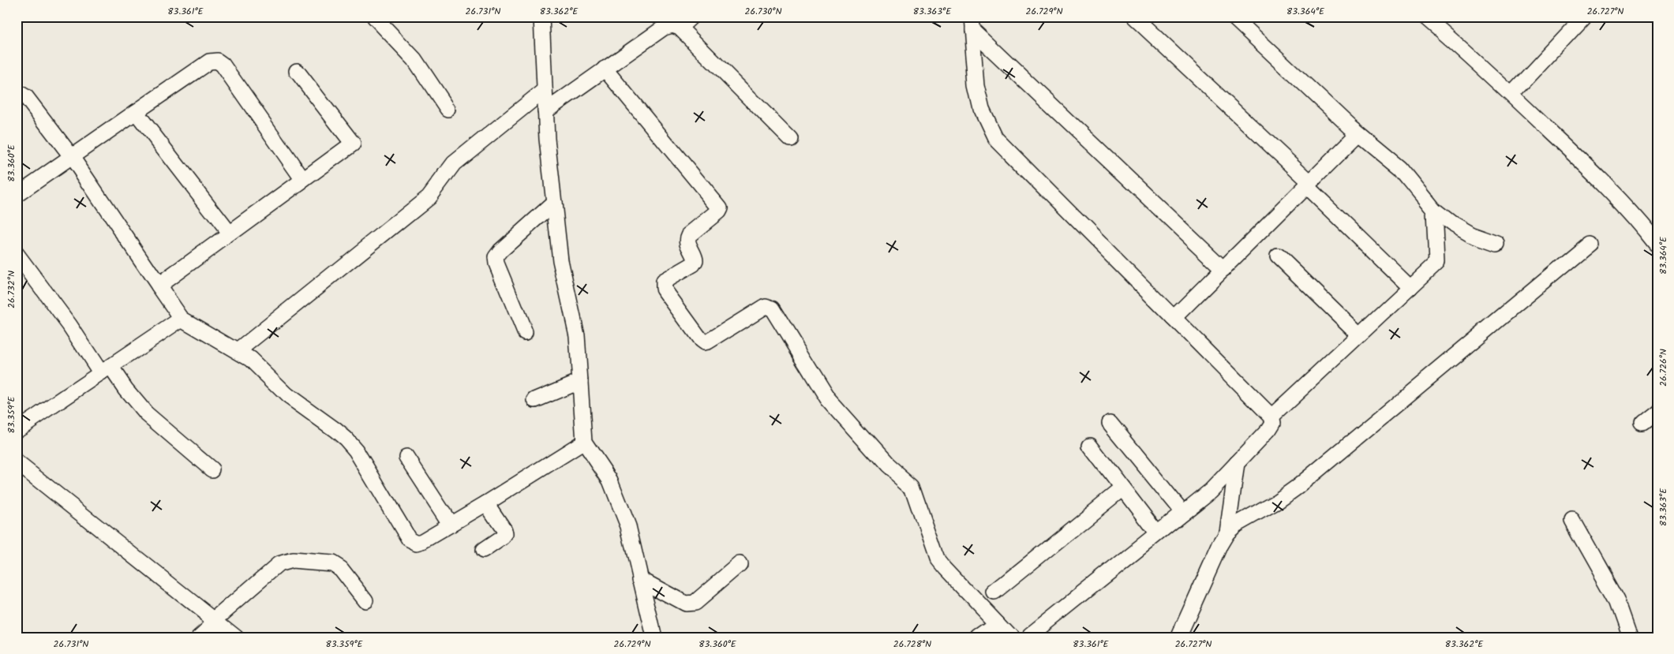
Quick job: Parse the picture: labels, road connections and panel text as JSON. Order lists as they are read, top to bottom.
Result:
{
  "coordinates": [
    "83.361°E",
    "26.731°N",
    "83.362°E",
    "26.730°N",
    "83.363°E",
    "26.729°N",
    "83.364°E",
    "26.727°N",
    "83.360°E",
    "26.732°N",
    "26.726°N",
    "83.359°E",
    "26.728°N"
  ]
}
